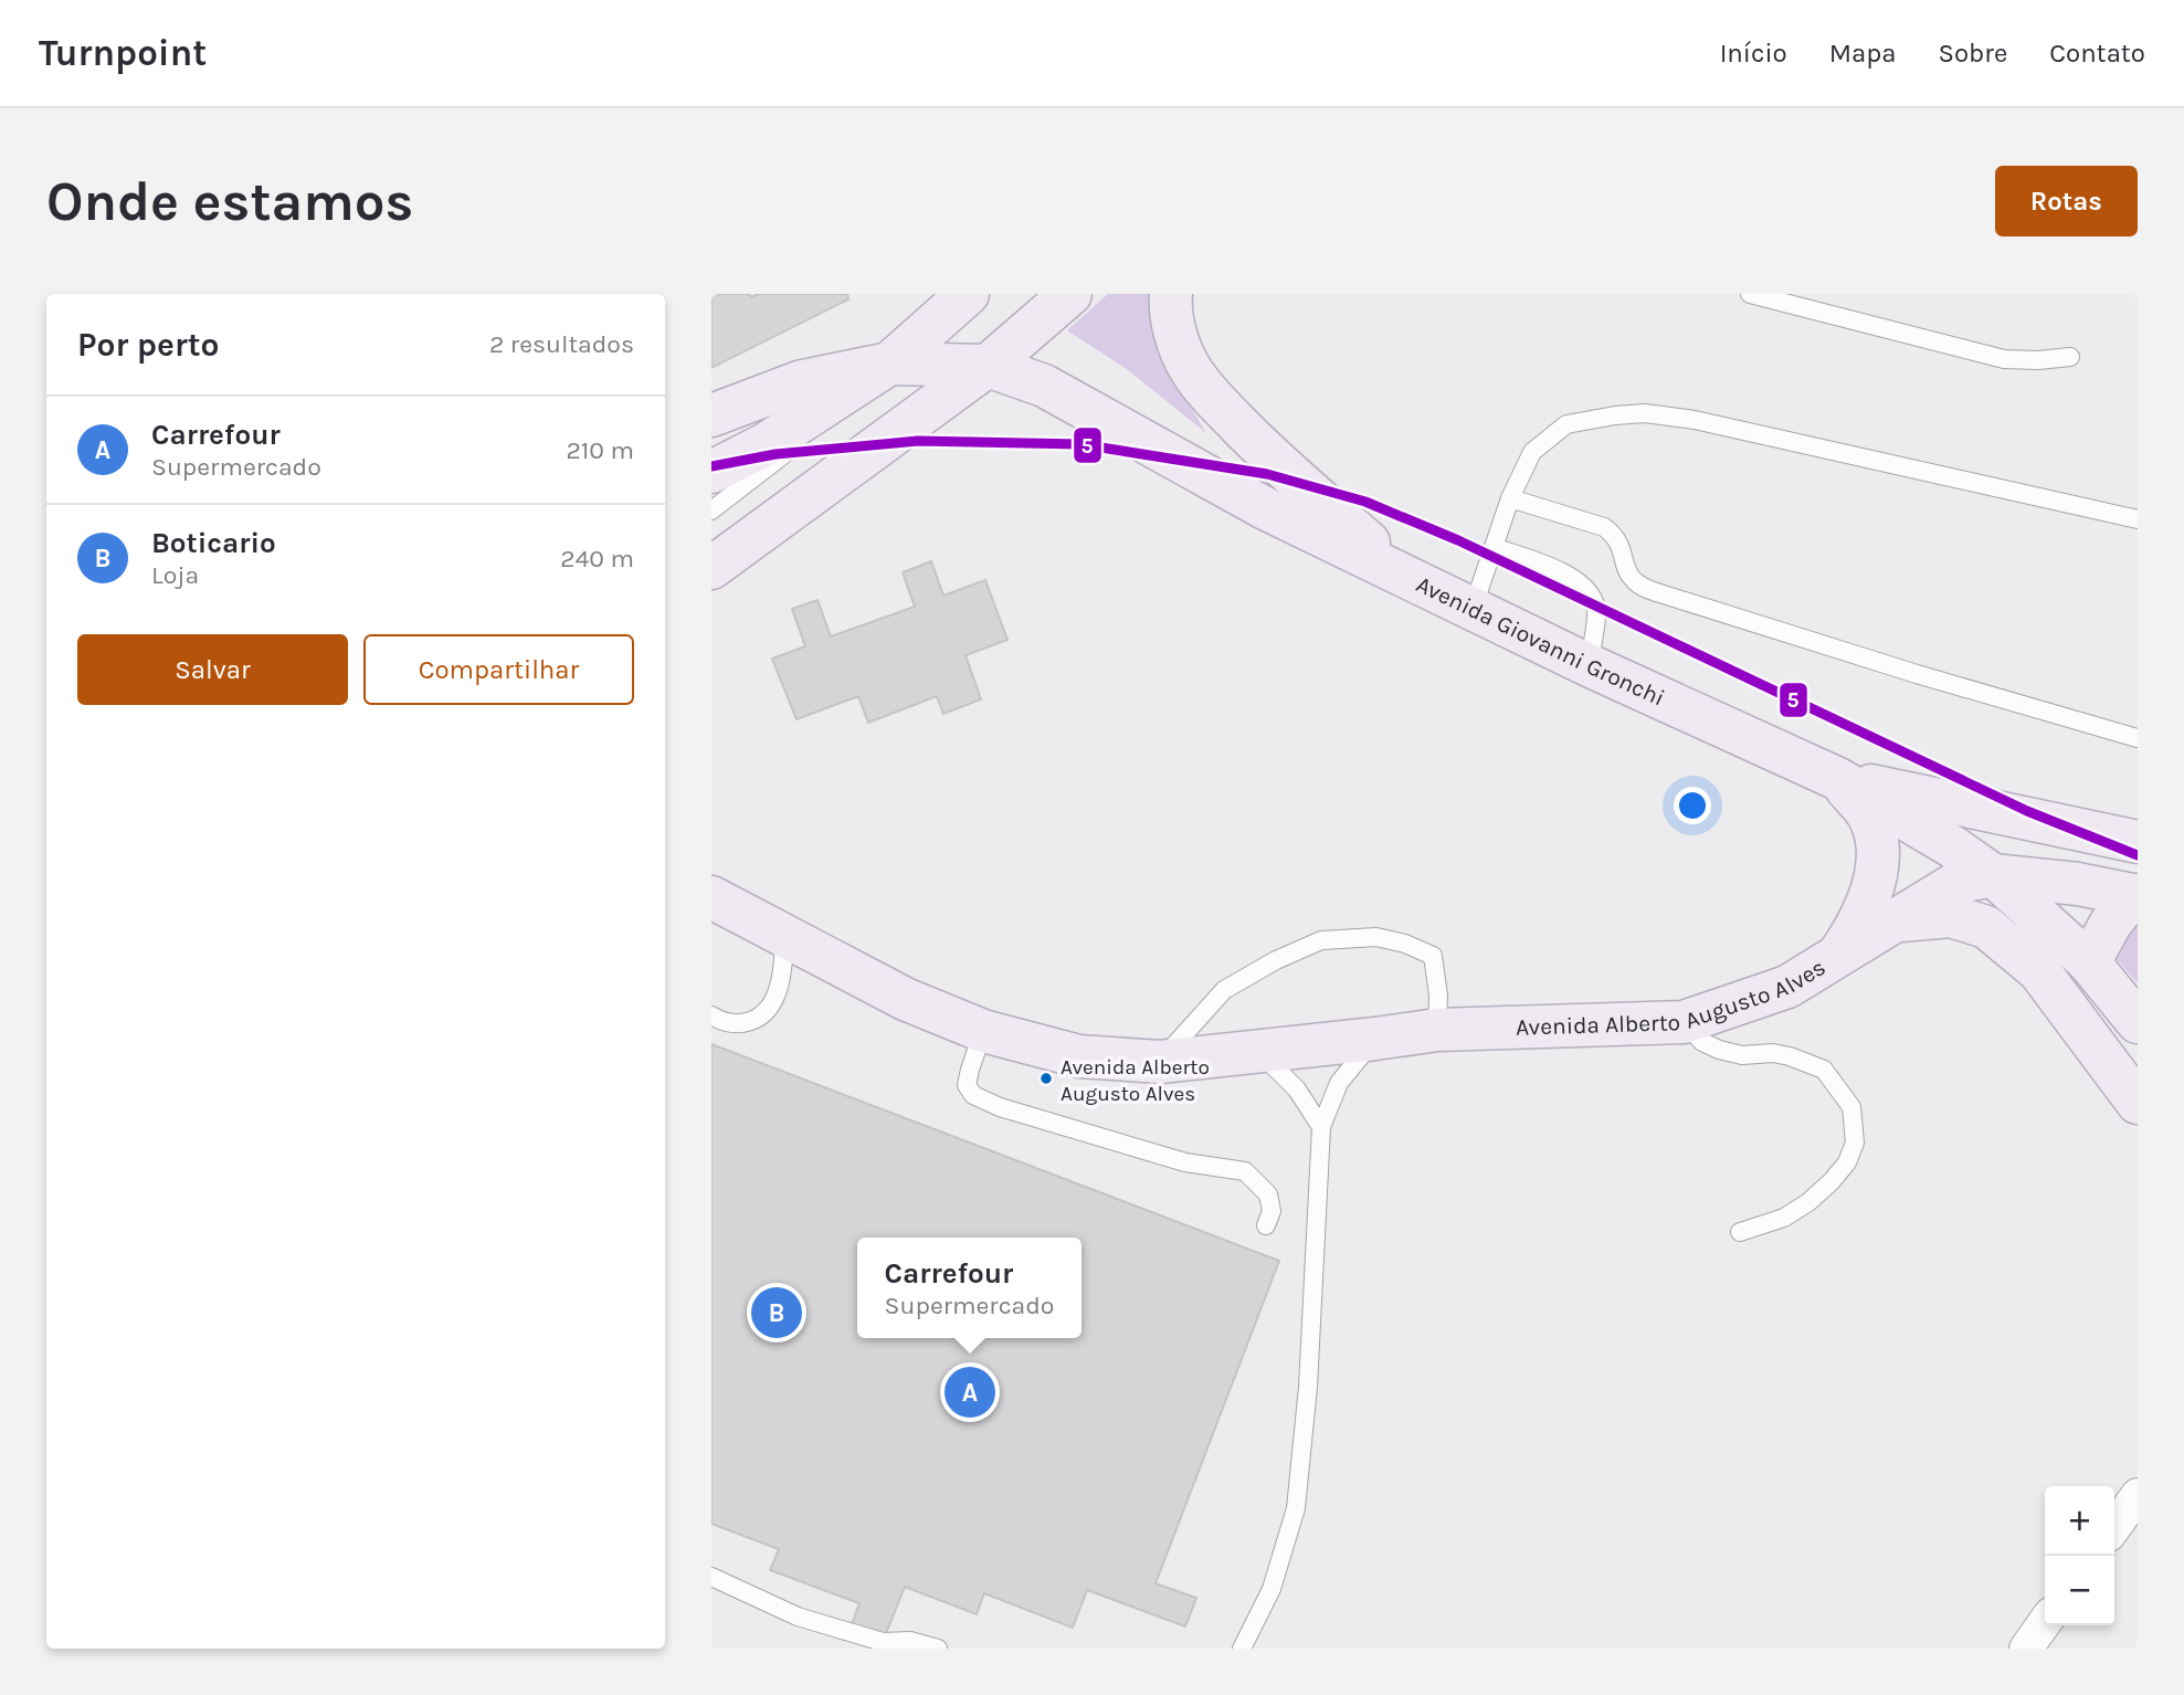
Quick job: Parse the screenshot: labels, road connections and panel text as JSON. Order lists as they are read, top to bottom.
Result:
{
  "streets": {
    "main road": ["Avenida Giovanni Gronchi", "Avenida Alberto Augusto Alves"]
  },
  "crossings": [
    ["Avenida Giovanni Gronchi", "Avenida Alberto Augusto Alves"]
  ],
  "places": ["Avenida Alberto Augusto Alves"],
  "lines": ["transit line 5"],
  "page": {
    "header": "Turnpoint",
    "nav": [
      "Início",
      "Mapa",
      "Sobre",
      "Contato"
    ],
    "buttons": [
      "Rotas",
      ["Salvar", "Compartilhar"]
    ],
    "title": "Onde estamos",
    "heading": ["Por perto", "2 resultados"],
    "list": [
      {
        "mark": "A",
        "name": "Carrefour",
        "note": "Supermercado",
        "value": "210 m"
      },
      {
        "mark": "B",
        "name": "Boticario",
        "note": "Loja",
        "value": "240 m"
      }
    ],
    "popup": ["Carrefour", "Supermercado"],
    "pins": ["B", "A"],
    "map_buttons": ["+", "−"]
  }
}
